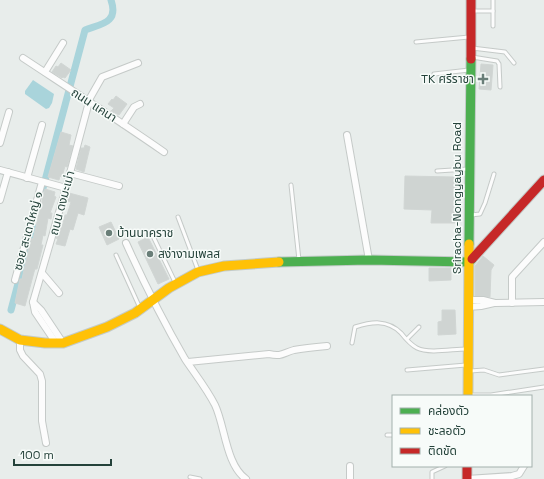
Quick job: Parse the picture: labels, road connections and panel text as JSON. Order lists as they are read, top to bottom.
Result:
{
  "streets": {
    "street": [
      "ถนน แคนา",
      "Sriracha-Nongyaybu Road",
      "ถนน ดงมะเม่า",
      "ซอย สะเดาใหญ่ ๑"
    ]
  },
  "crossings": [
    ["ถนน แคนา", "ถนน ดงมะเม่า"]
  ],
  "places": {
    "health": ["TK ศรีราชา"],
    "other": ["บ้านนาคราช", "สง่างามเพลส"]
  },
  "legend": ["คล่องตัว", "ชะลอตัว", "ติดขัด"],
  "scale_bar": "100 m"
}
